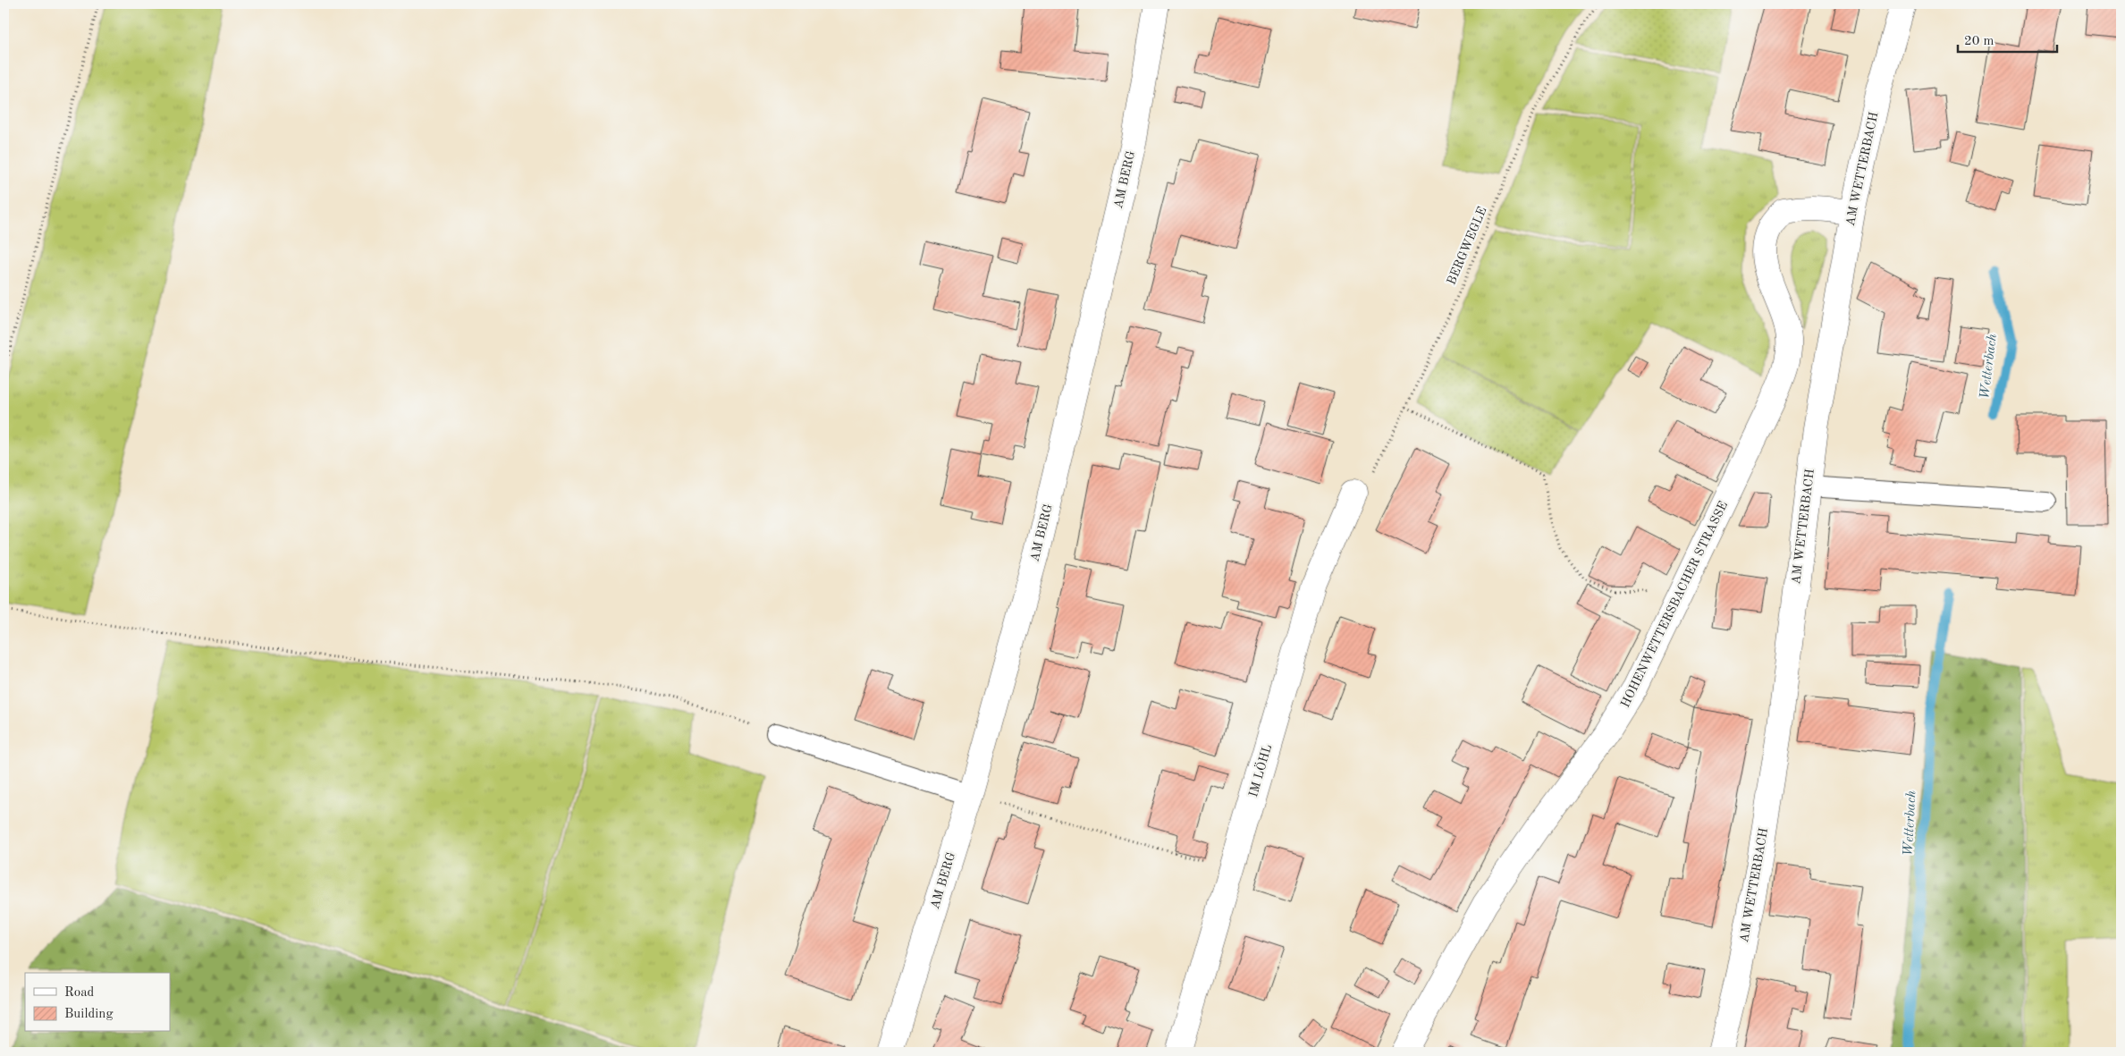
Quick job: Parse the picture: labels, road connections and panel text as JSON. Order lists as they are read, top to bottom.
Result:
{
  "streets": {
    "street": [
      "AM WETTERBACH",
      "AM BERG",
      "HOHENWETTERSBACHER STRASSE",
      "IM LÖHL"
    ],
    "path": ["BERGWEGLE"]
  },
  "crossings": [
    ["AM WETTERBACH", "HOHENWETTERSBACHER STRASSE"],
    ["BERGWEGLE", "IM LÖHL"]
  ],
  "water": ["Wetterbach"],
  "legend": ["Road", "Building"],
  "scale_bar": "20 m"
}
